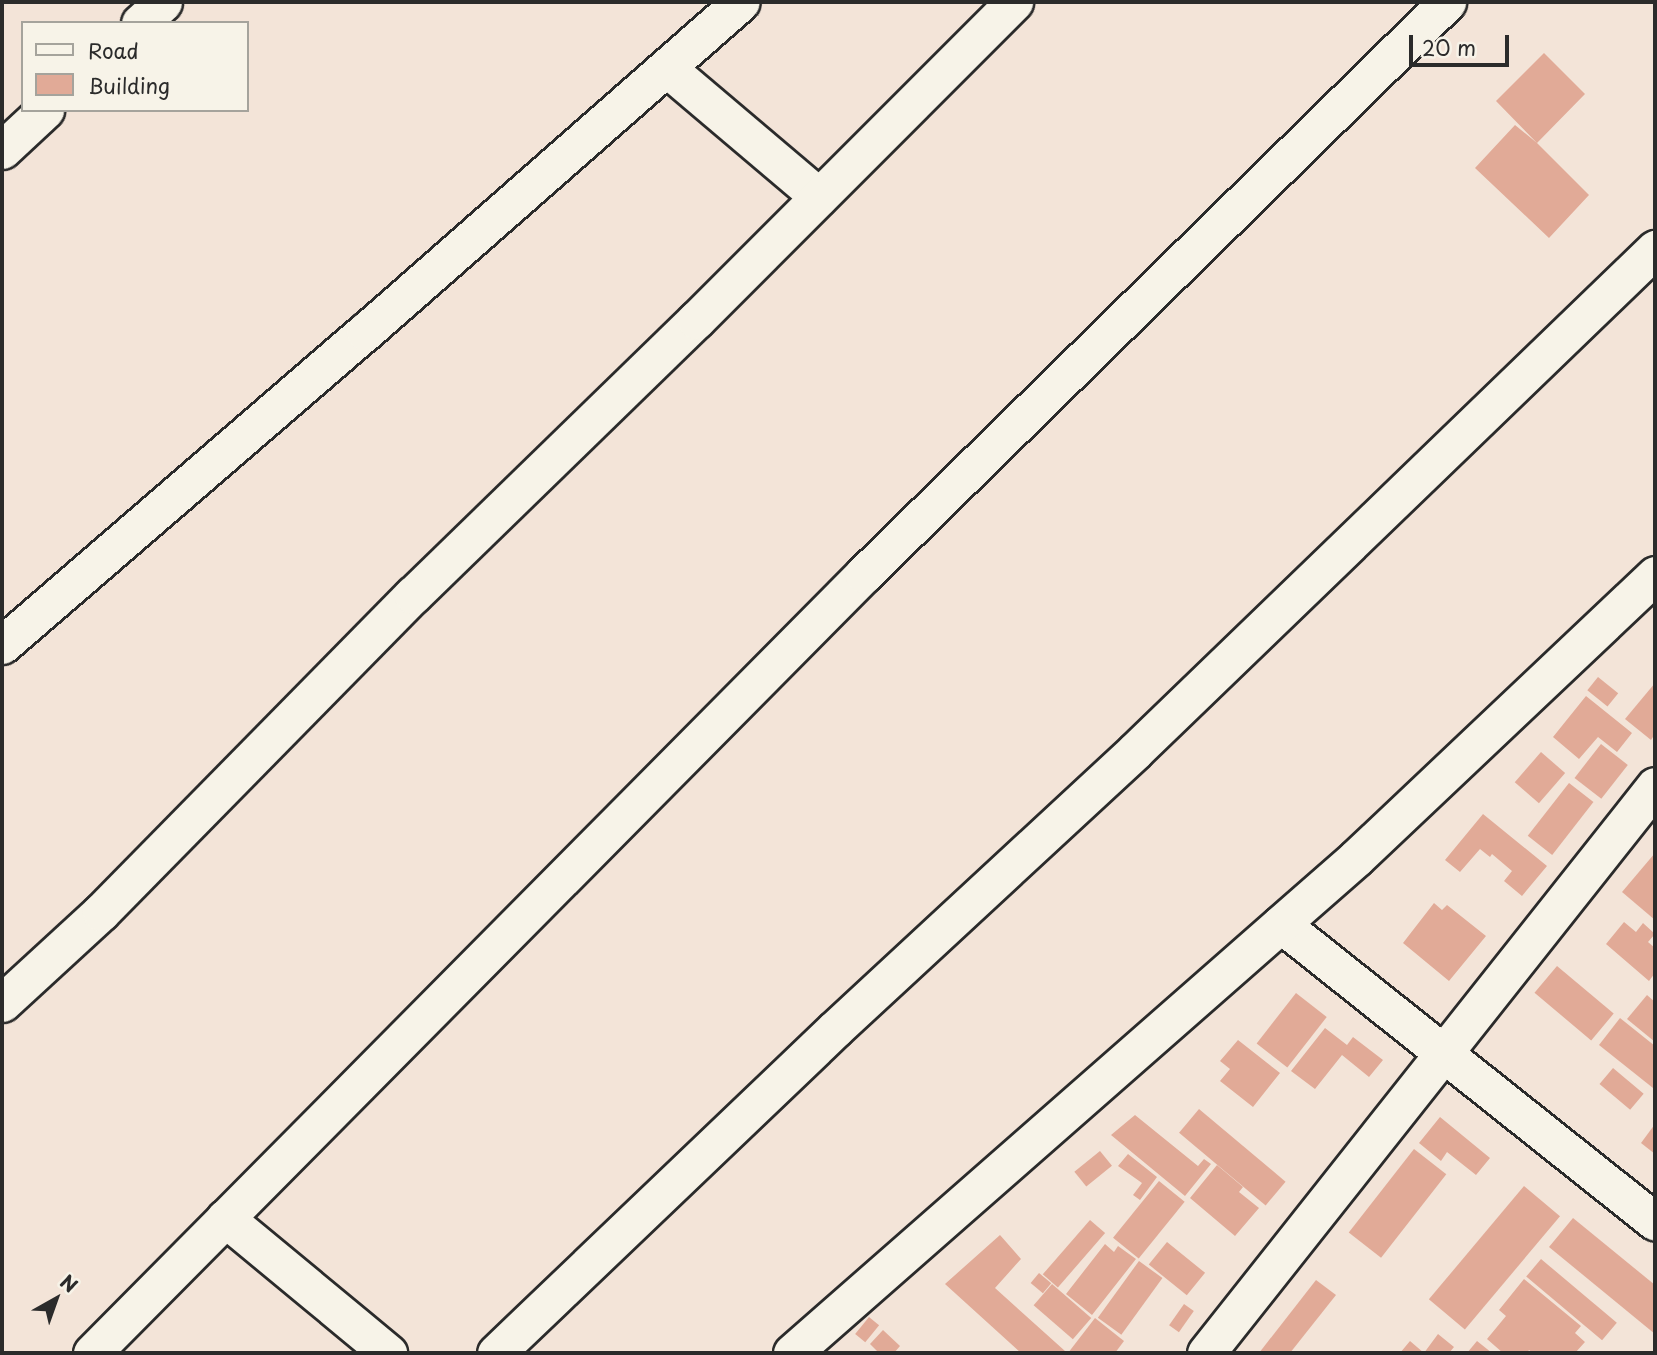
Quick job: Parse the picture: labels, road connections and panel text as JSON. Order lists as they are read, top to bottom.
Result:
{
  "legend": ["Road", "Building"],
  "scale_bar": "20 m",
  "north": "top right"
}
